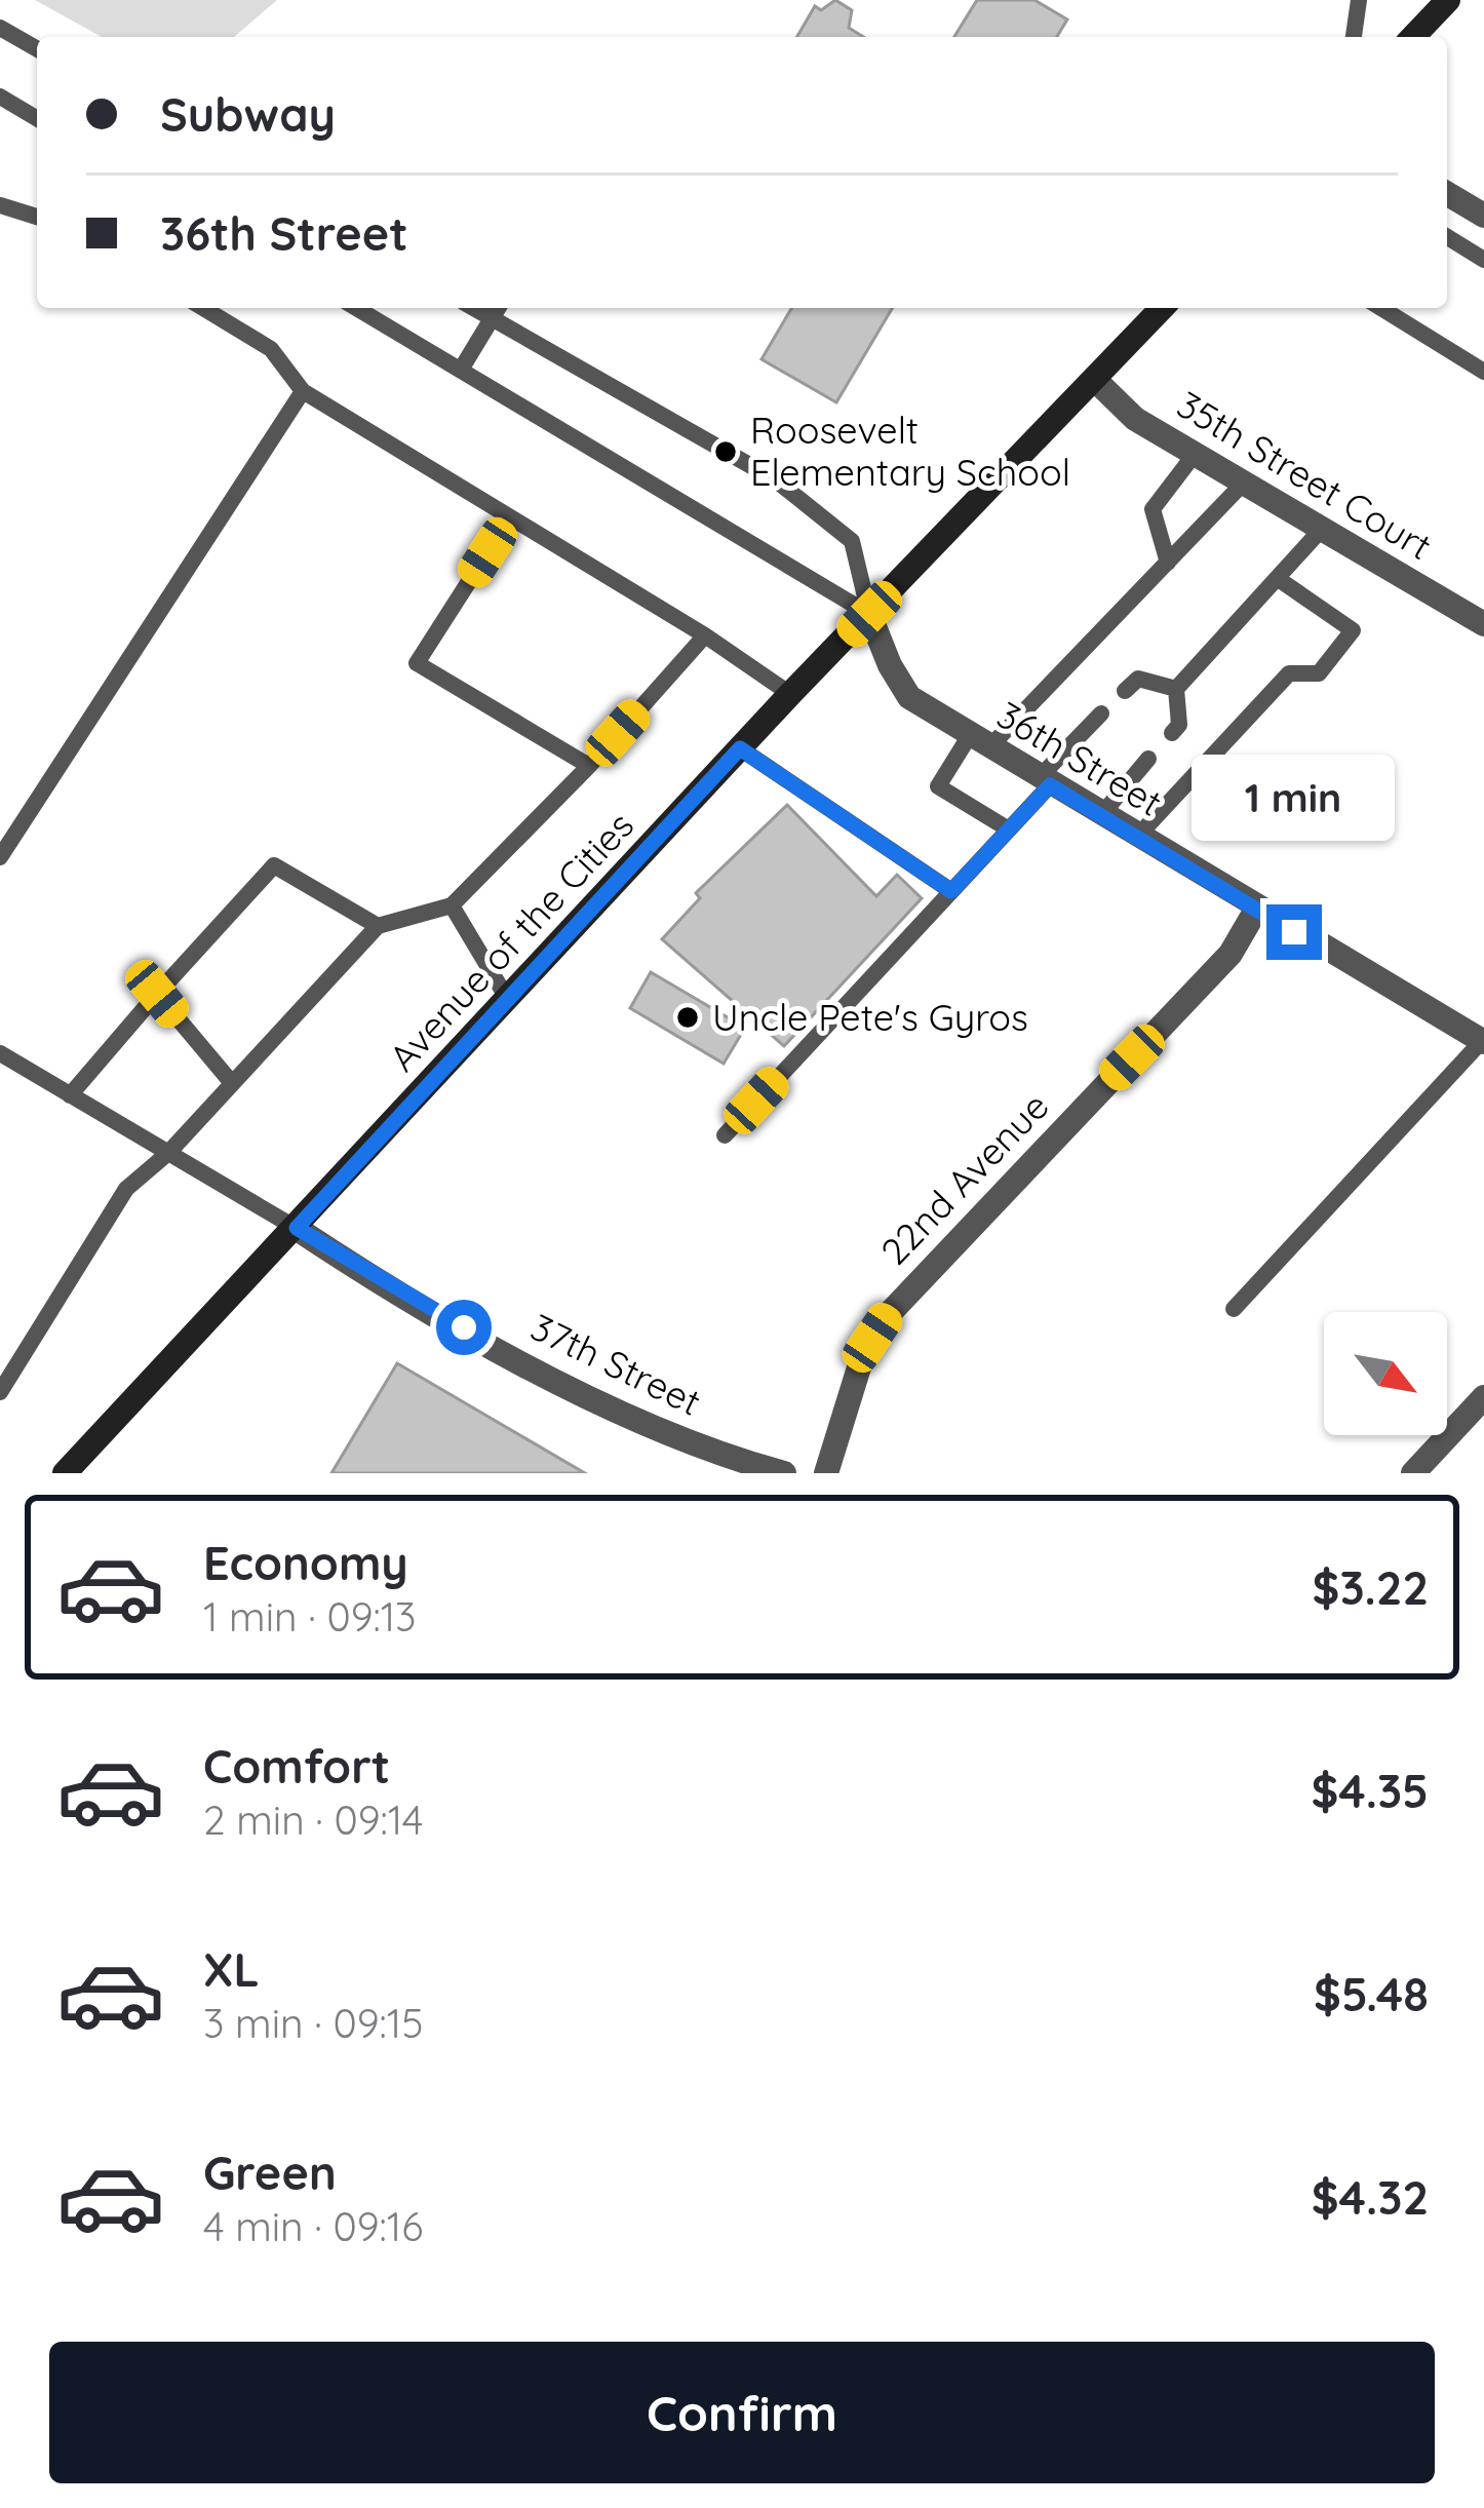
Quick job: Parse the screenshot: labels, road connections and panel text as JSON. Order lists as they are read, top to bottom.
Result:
{
  "streets": {
    "main road": ["Avenue of the Cities"],
    "street": [
      "35th Street Court",
      "36th Street",
      "22nd Avenue",
      "37th Street"
    ]
  },
  "crossings": [
    ["35th Street Court", "Avenue of the Cities"],
    ["36th Street", "Avenue of the Cities"],
    ["36th Street", "22nd Avenue"],
    ["Avenue of the Cities", "37th Street"]
  ],
  "places": ["Roosevelt Elementary School", "Uncle Pete's Gyros"],
  "north": "bottom right",
  "page": {
    "banner": ["Subway", "36th Street"],
    "bubble": "1 min",
    "list": [
      {
        "name": "Economy",
        "note": "1 min · 09:13",
        "value": "$3.22"
      },
      {
        "name": "Comfort",
        "note": "2 min · 09:14",
        "value": "$4.35"
      },
      {
        "name": "XL",
        "note": "3 min · 09:15",
        "value": "$5.48"
      },
      {
        "name": "Green",
        "note": "4 min · 09:16",
        "value": "$4.32"
      }
    ],
    "buttons": "Confirm"
  }
}
